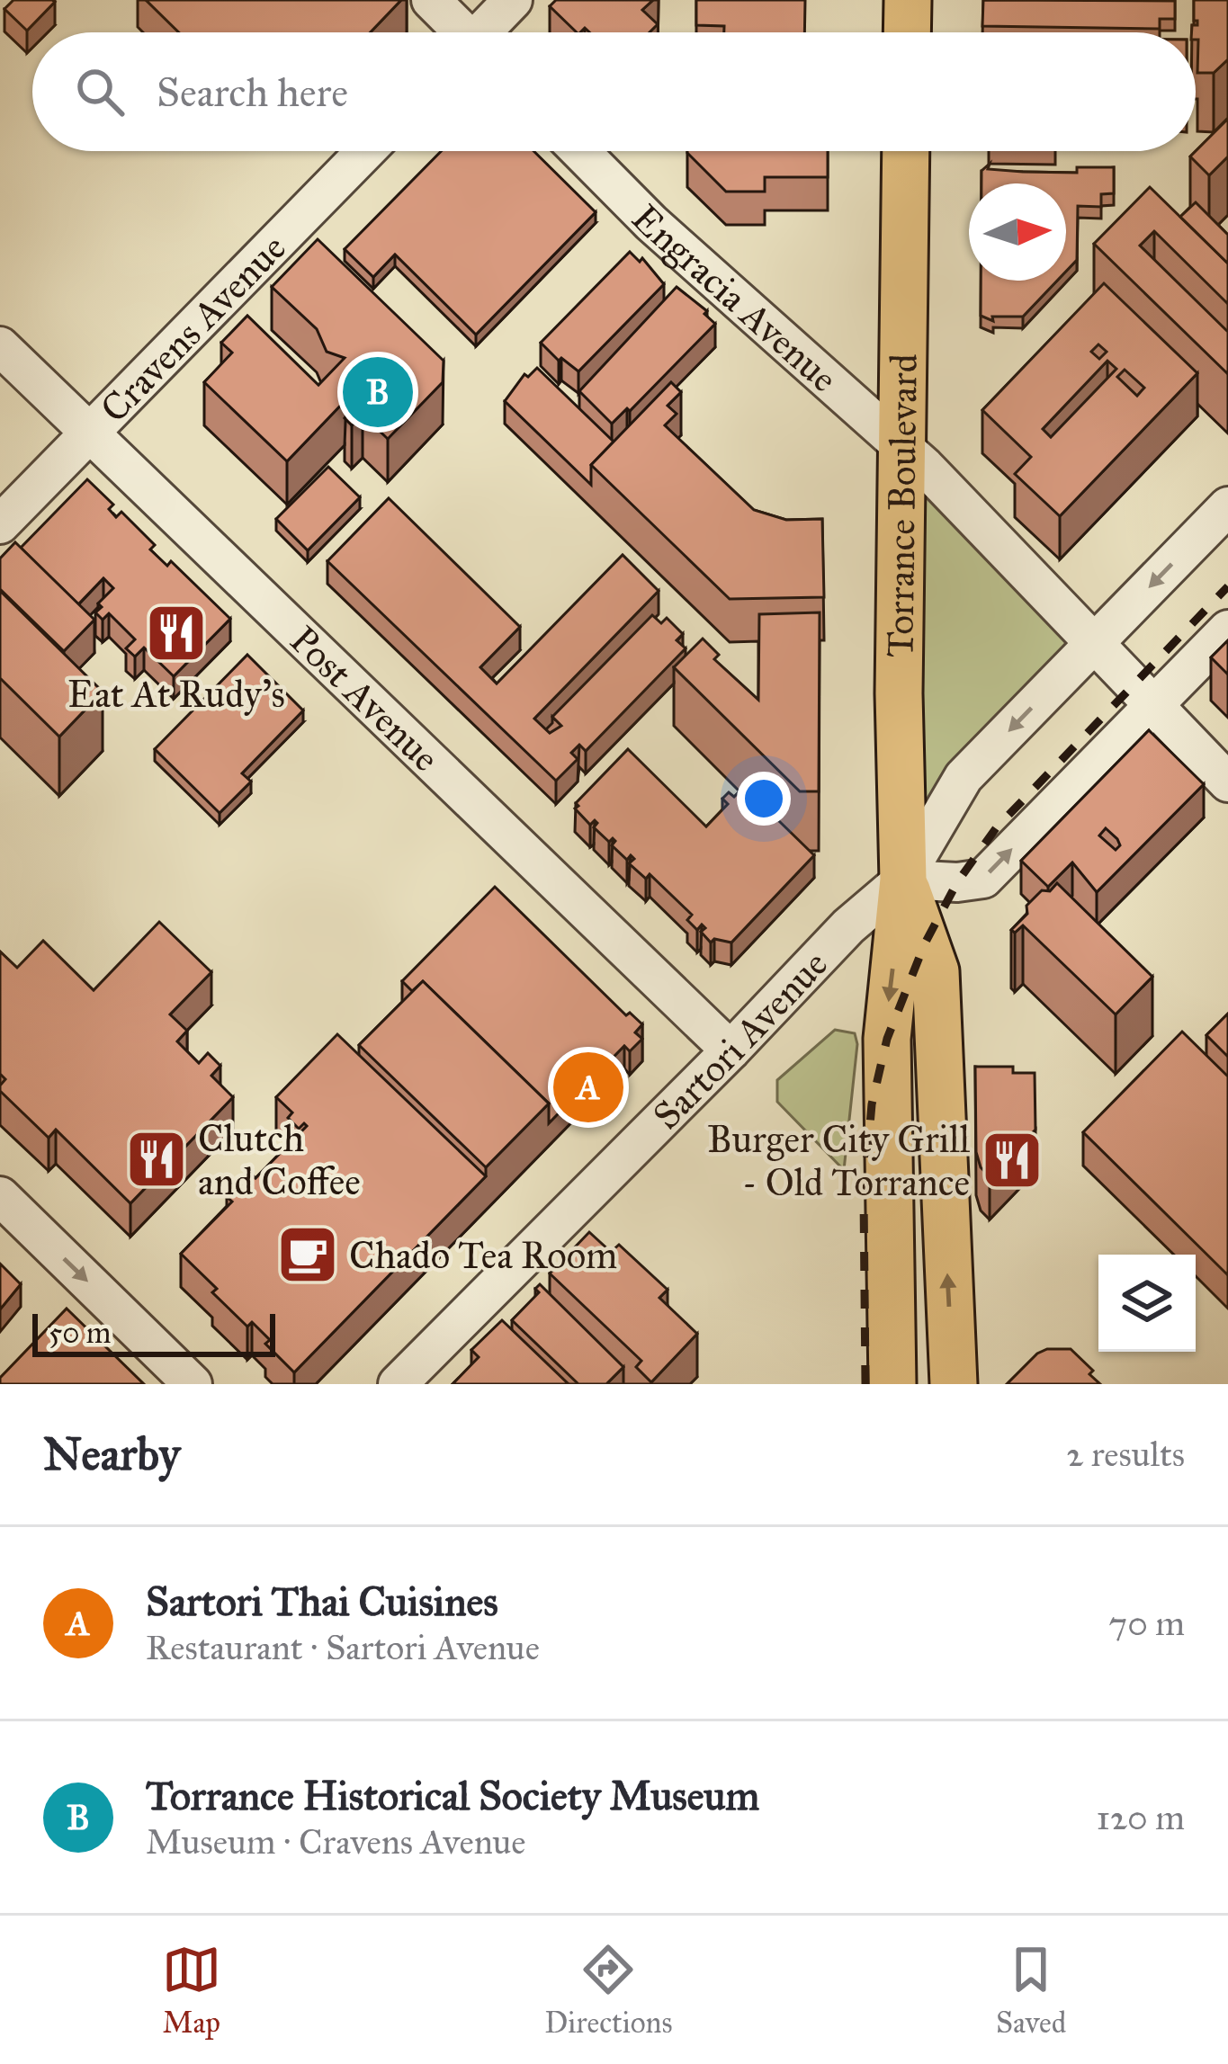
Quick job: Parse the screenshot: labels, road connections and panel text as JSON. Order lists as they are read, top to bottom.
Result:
{
  "streets": {
    "main road": ["Torrance Boulevard"],
    "street": [
      "Engracia Avenue",
      "Cravens Avenue",
      "Post Avenue",
      "Sartori Avenue"
    ]
  },
  "crossings": [
    ["Engracia Avenue", "Torrance Boulevard"],
    ["Engracia Avenue", "Sartori Avenue"],
    ["Cravens Avenue", "Post Avenue"],
    ["Torrance Boulevard", "Sartori Avenue"],
    ["Post Avenue", "Sartori Avenue"]
  ],
  "places": {
    "restaurant": ["Eat At Rudy's", "Clutch and Coffee", "Burger City Grill - Old Torrance"],
    "cafe": ["Chado Tea Room"]
  },
  "scale_bar": "50 m",
  "north": "right",
  "page": {
    "search": "Search here",
    "pins": ["B", "A"],
    "scale": "50 m",
    "heading": ["Nearby", "2 results"],
    "list": [
      {
        "mark": "A",
        "name": "Sartori Thai Cuisines",
        "note": "Restaurant · Sartori Avenue",
        "value": "70 m"
      },
      {
        "mark": "B",
        "name": "Torrance Historical Society Museum",
        "note": "Museum · Cravens Avenue",
        "value": "120 m"
      }
    ],
    "nav": ["Map", "Directions", "Saved"]
  }
}
